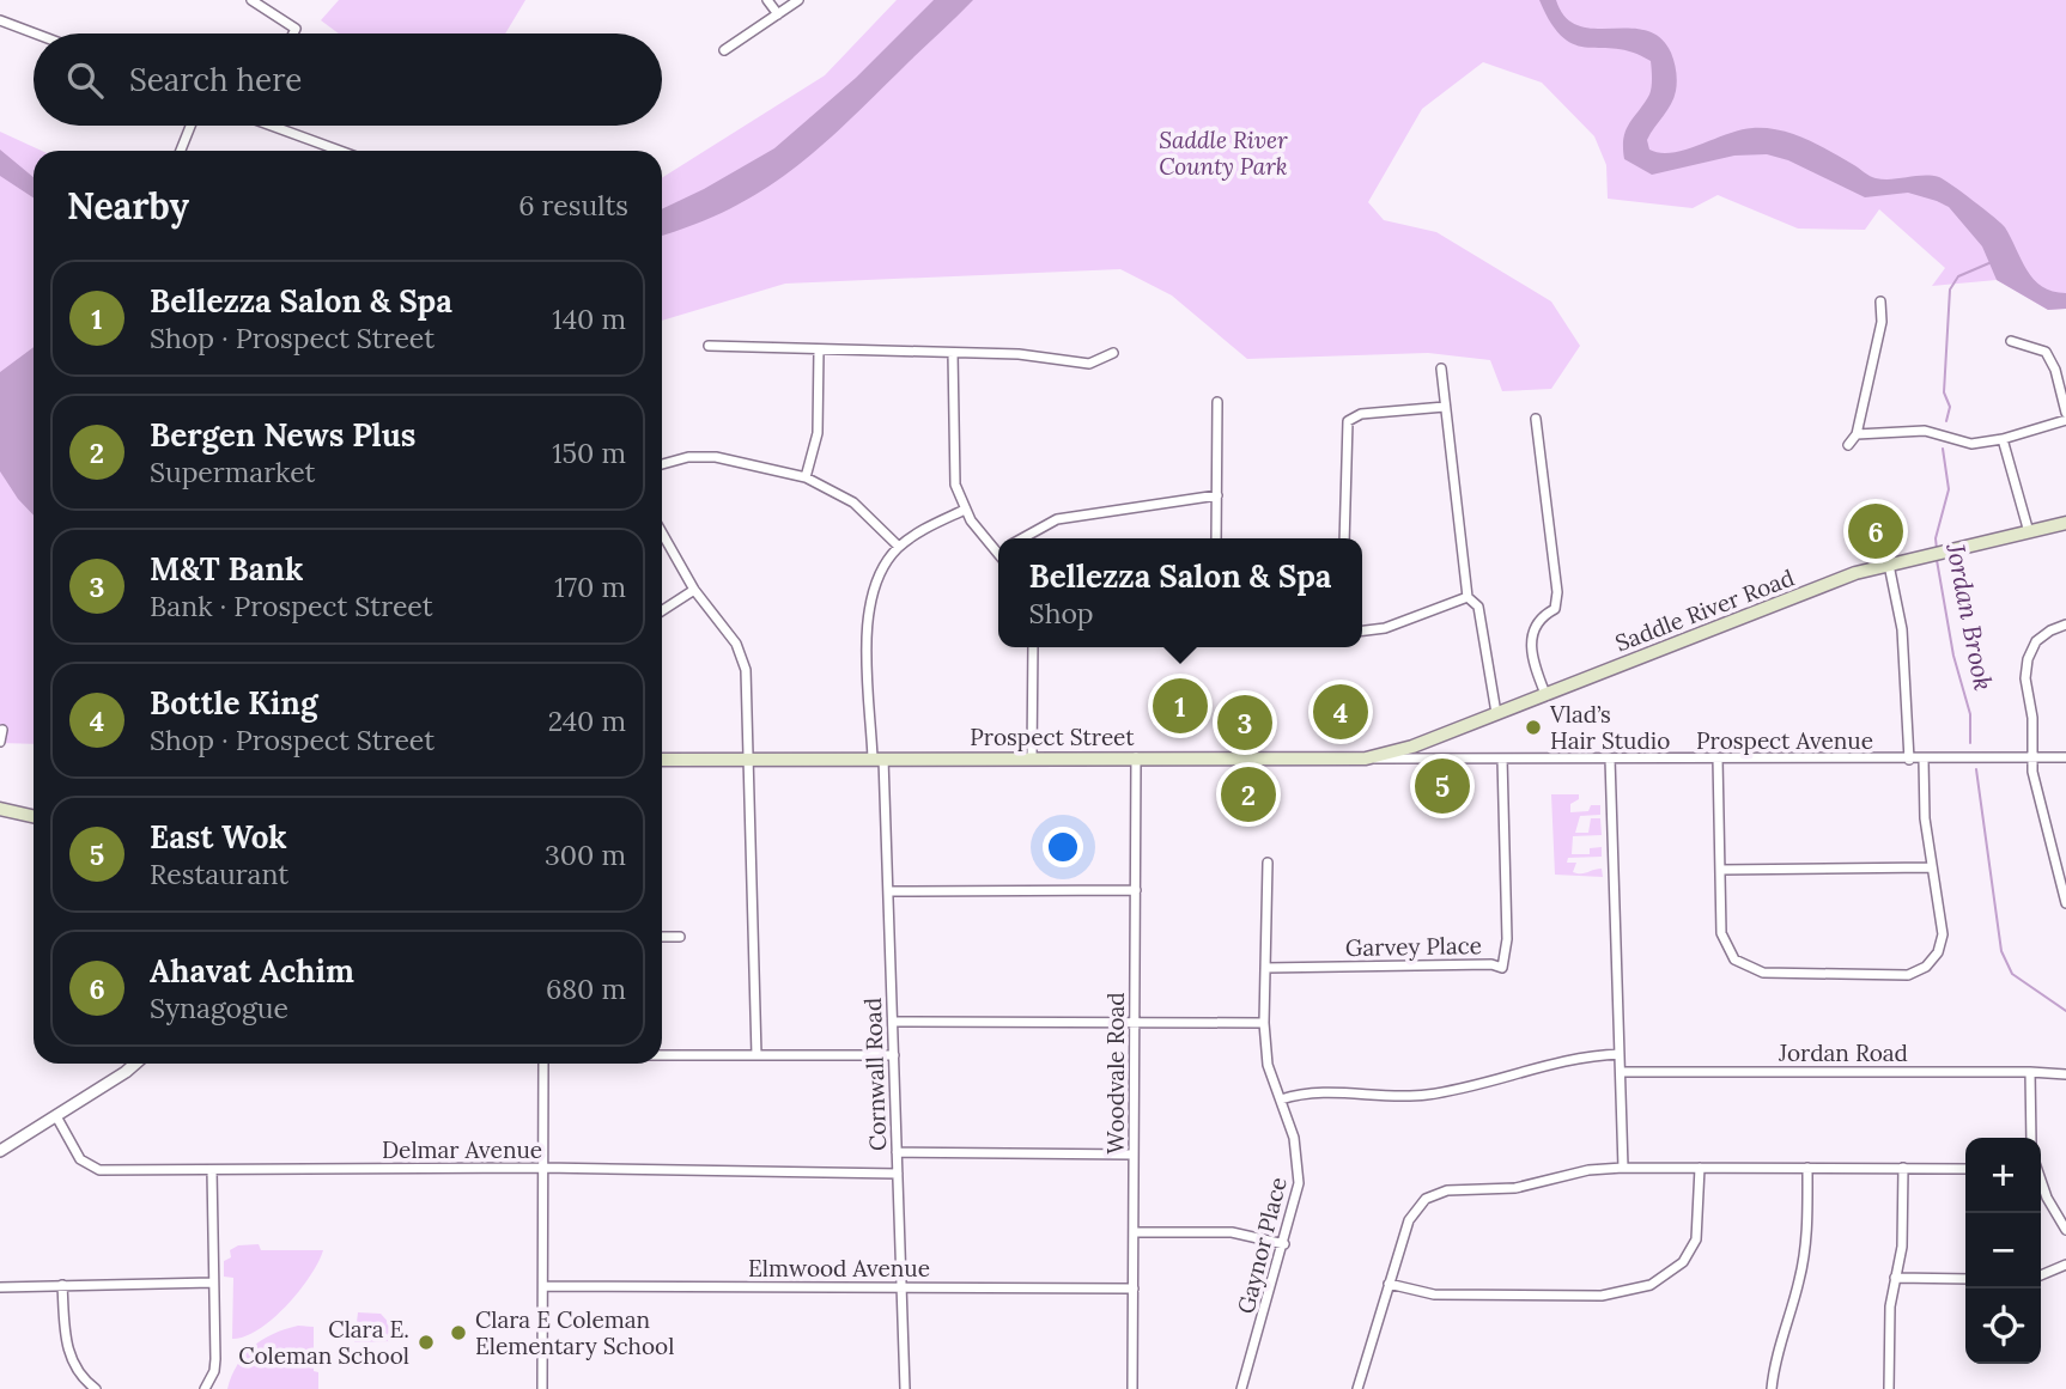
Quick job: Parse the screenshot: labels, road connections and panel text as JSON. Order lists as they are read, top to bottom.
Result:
{
  "streets": {
    "main road": ["Saddle River Road", "Prospect Street"],
    "street": [
      "Prospect Avenue",
      "Garvey Place",
      "Jordan Road",
      "Woodvale Road",
      "Cornwall Road",
      "Delmar Avenue",
      "Gaynor Place",
      "Elmwood Avenue"
    ]
  },
  "crossings": [
    ["Saddle River Road", "Prospect Street"],
    ["Prospect Street", "Prospect Avenue"],
    ["Prospect Street", "Garvey Place"],
    ["Prospect Street", "Woodvale Road"],
    ["Prospect Street", "Cornwall Road"],
    ["Prospect Avenue", "Garvey Place"],
    ["Garvey Place", "Gaynor Place"],
    ["Woodvale Road", "Elmwood Avenue"],
    ["Cornwall Road", "Delmar Avenue"],
    ["Cornwall Road", "Elmwood Avenue"]
  ],
  "water": ["Jordan Brook"],
  "parks": ["Saddle River County Park"],
  "places": ["Vlad’s Hair Studio", "Clara E Coleman Elementary School", "Clara E. Coleman School"],
  "page": {
    "search": "Search here",
    "heading": ["Nearby", "6 results"],
    "list": [
      {
        "mark": "1",
        "name": "Bellezza Salon & Spa",
        "note": "Shop · Prospect Street",
        "value": "140 m"
      },
      {
        "mark": "2",
        "name": "Bergen News Plus",
        "note": "Supermarket",
        "value": "150 m"
      },
      {
        "mark": "3",
        "name": "M&T Bank",
        "note": "Bank · Prospect Street",
        "value": "170 m"
      },
      {
        "mark": "4",
        "name": "Bottle King",
        "note": "Shop · Prospect Street",
        "value": "240 m"
      },
      {
        "mark": "5",
        "name": "East Wok",
        "note": "Restaurant",
        "value": "300 m"
      },
      {
        "mark": "6",
        "name": "Ahavat Achim",
        "note": "Synagogue",
        "value": "680 m"
      }
    ],
    "pins": [
      "6",
      "1",
      "4",
      "3",
      "5",
      "2"
    ],
    "popup": ["Bellezza Salon & Spa", "Shop"],
    "map_buttons": ["+", "−"]
  }
}
